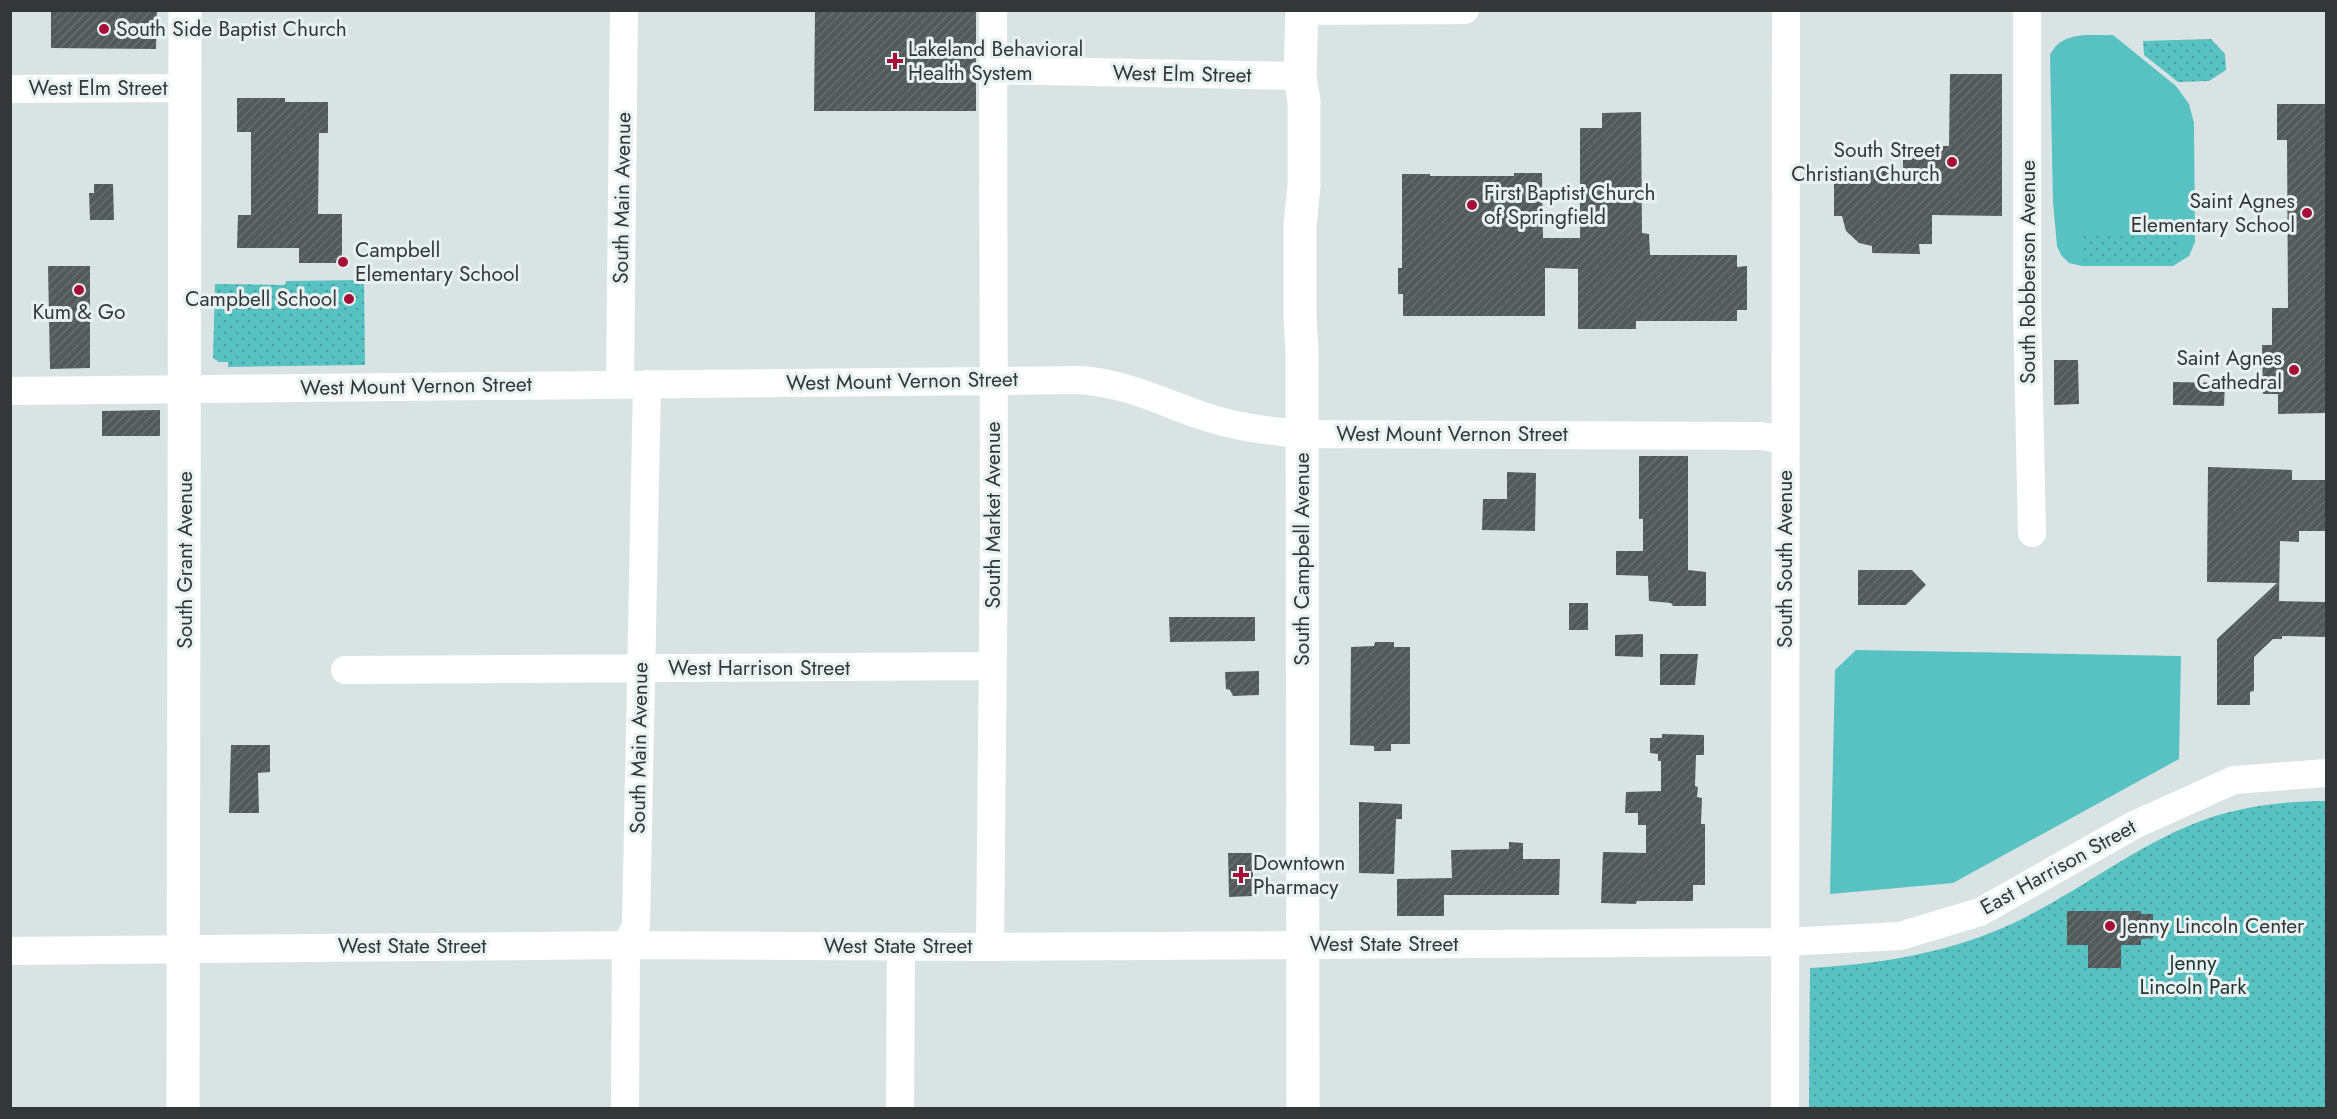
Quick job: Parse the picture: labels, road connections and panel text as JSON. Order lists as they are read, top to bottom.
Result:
{
  "streets": {
    "main road": ["South Campbell Avenue", "South Grant Avenue"],
    "street": [
      "West Elm Street",
      "South Main Avenue",
      "South Robberson Avenue",
      "West Mount Vernon Street",
      "South Market Avenue",
      "South South Avenue",
      "West Harrison Street",
      "East Harrison Street",
      "West State Street"
    ]
  },
  "crossings": [
    ["West Elm Street", "South Market Avenue"],
    ["West Elm Street", "South Campbell Avenue"],
    ["West Elm Street", "South Grant Avenue"],
    ["South Main Avenue", "West Mount Vernon Street"],
    ["South Main Avenue", "West Harrison Street"],
    ["South Main Avenue", "West State Street"],
    ["West Mount Vernon Street", "South Market Avenue"],
    ["West Mount Vernon Street", "South Campbell Avenue"],
    ["West Mount Vernon Street", "South South Avenue"],
    ["West Mount Vernon Street", "South Grant Avenue"],
    ["South Market Avenue", "West Harrison Street"],
    ["South Market Avenue", "West State Street"],
    ["South Campbell Avenue", "West State Street"],
    ["South South Avenue", "East Harrison Street"],
    ["South South Avenue", "West State Street"],
    ["South Grant Avenue", "West State Street"],
    ["East Harrison Street", "West State Street"]
  ],
  "parks": ["Jenny Lincoln Park"],
  "places": {
    "other": [
      "South Side Baptist Church",
      "South Street Christian Church",
      "First Baptist Church of Springfield",
      "Saint Agnes Elementary School",
      "Campbell Elementary School",
      "Kum & Go",
      "Campbell School",
      "Saint Agnes Cathedral",
      "Jenny Lincoln Center"
    ],
    "health": ["Lakeland Behavioral Health System", "Downtown Pharmacy"]
  }
}
